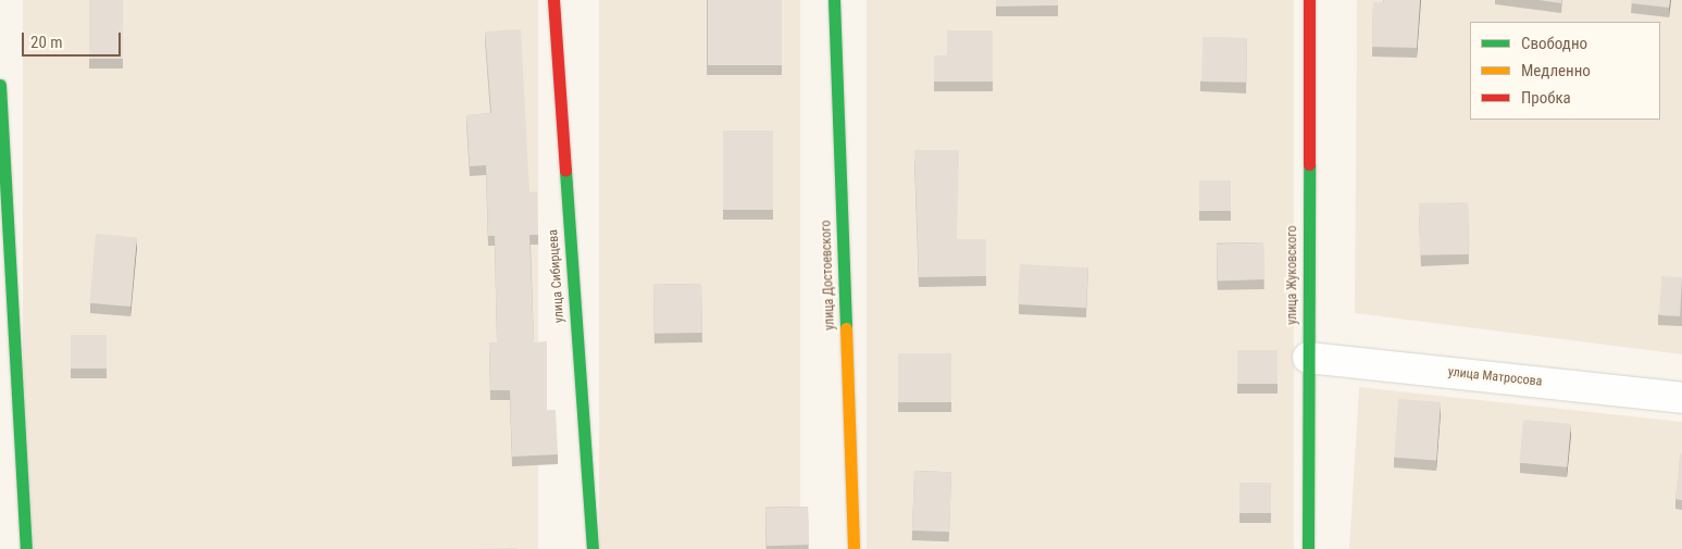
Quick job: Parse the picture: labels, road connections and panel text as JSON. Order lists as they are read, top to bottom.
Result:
{
  "streets": {
    "street": [
      "улица Достоевского",
      "улица Жуковского",
      "улица Сибирцева",
      "улица Матросова"
    ]
  },
  "crossings": [
    ["улица Жуковского", "улица Матросова"]
  ],
  "legend": ["Свободно", "Медленно", "Пробка"],
  "scale_bar": "20 m"
}
